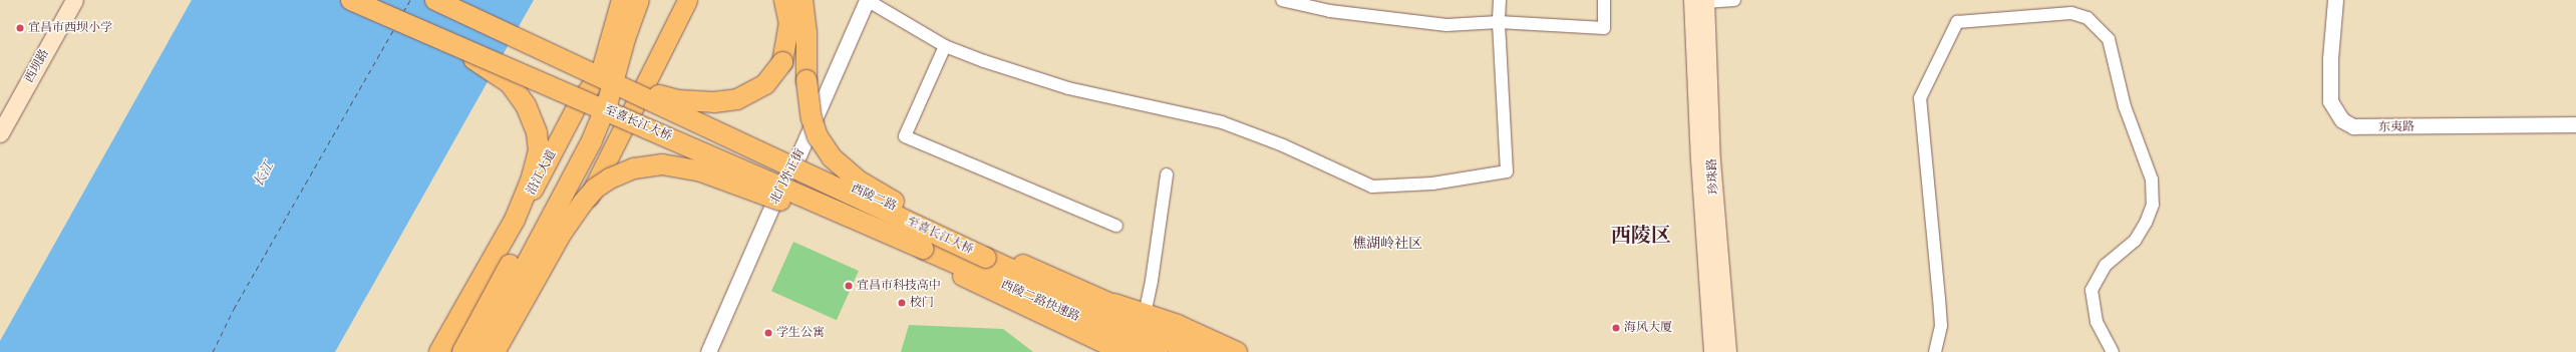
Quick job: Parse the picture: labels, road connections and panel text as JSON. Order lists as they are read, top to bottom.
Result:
{
  "streets": {
    "highway": ["至喜长江大桥", "西陵二路快速路"],
    "main road": [
      "西坝路",
      "沿江大道",
      "珍珠路",
      "西陵二路"
    ],
    "street": ["东夷路", "北门外正街"]
  },
  "crossings": [
    ["至喜长江大桥", "沿江大道"],
    ["至喜长江大桥", "西陵二路"],
    ["至喜长江大桥", "西陵二路快速路"],
    ["沿江大道", "西陵二路"],
    ["北门外正街", "西陵二路"]
  ],
  "districts": ["西陵区", "樵湖岭社区"],
  "water": ["长江"],
  "places": [
    "宜昌市西坝小学",
    "宜昌市科技高中",
    "校门",
    "海风大厦",
    "学生公寓"
  ]
}
